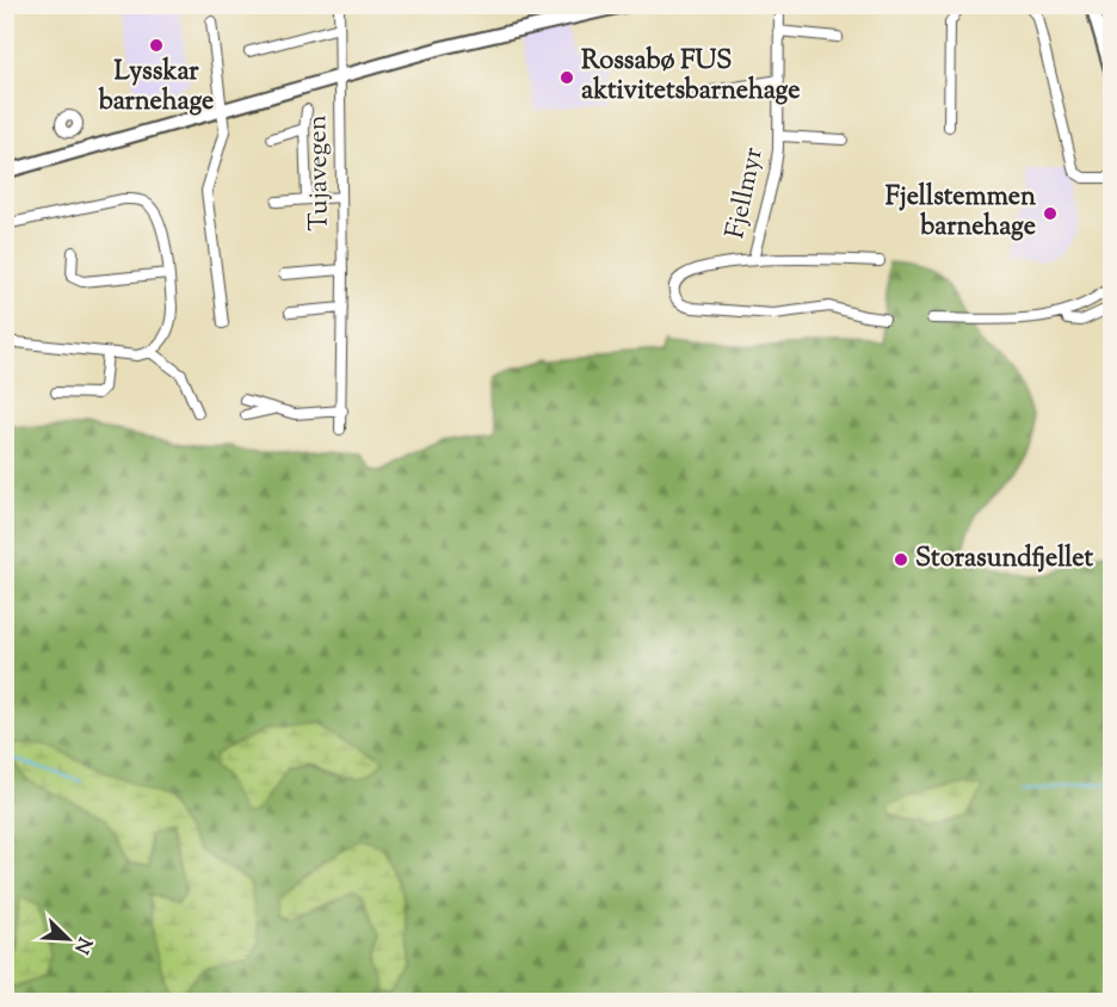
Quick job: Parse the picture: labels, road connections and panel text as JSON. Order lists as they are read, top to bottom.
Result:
{
  "streets": {
    "street": ["Tujavegen", "Fjellmyr"]
  },
  "places": [
    "Lysskar barnehage",
    "Rossabø FUS aktivitetsbarnehage",
    "Fjellstemmen barnehage",
    "Storasundfjellet"
  ],
  "north": "bottom right"
}
